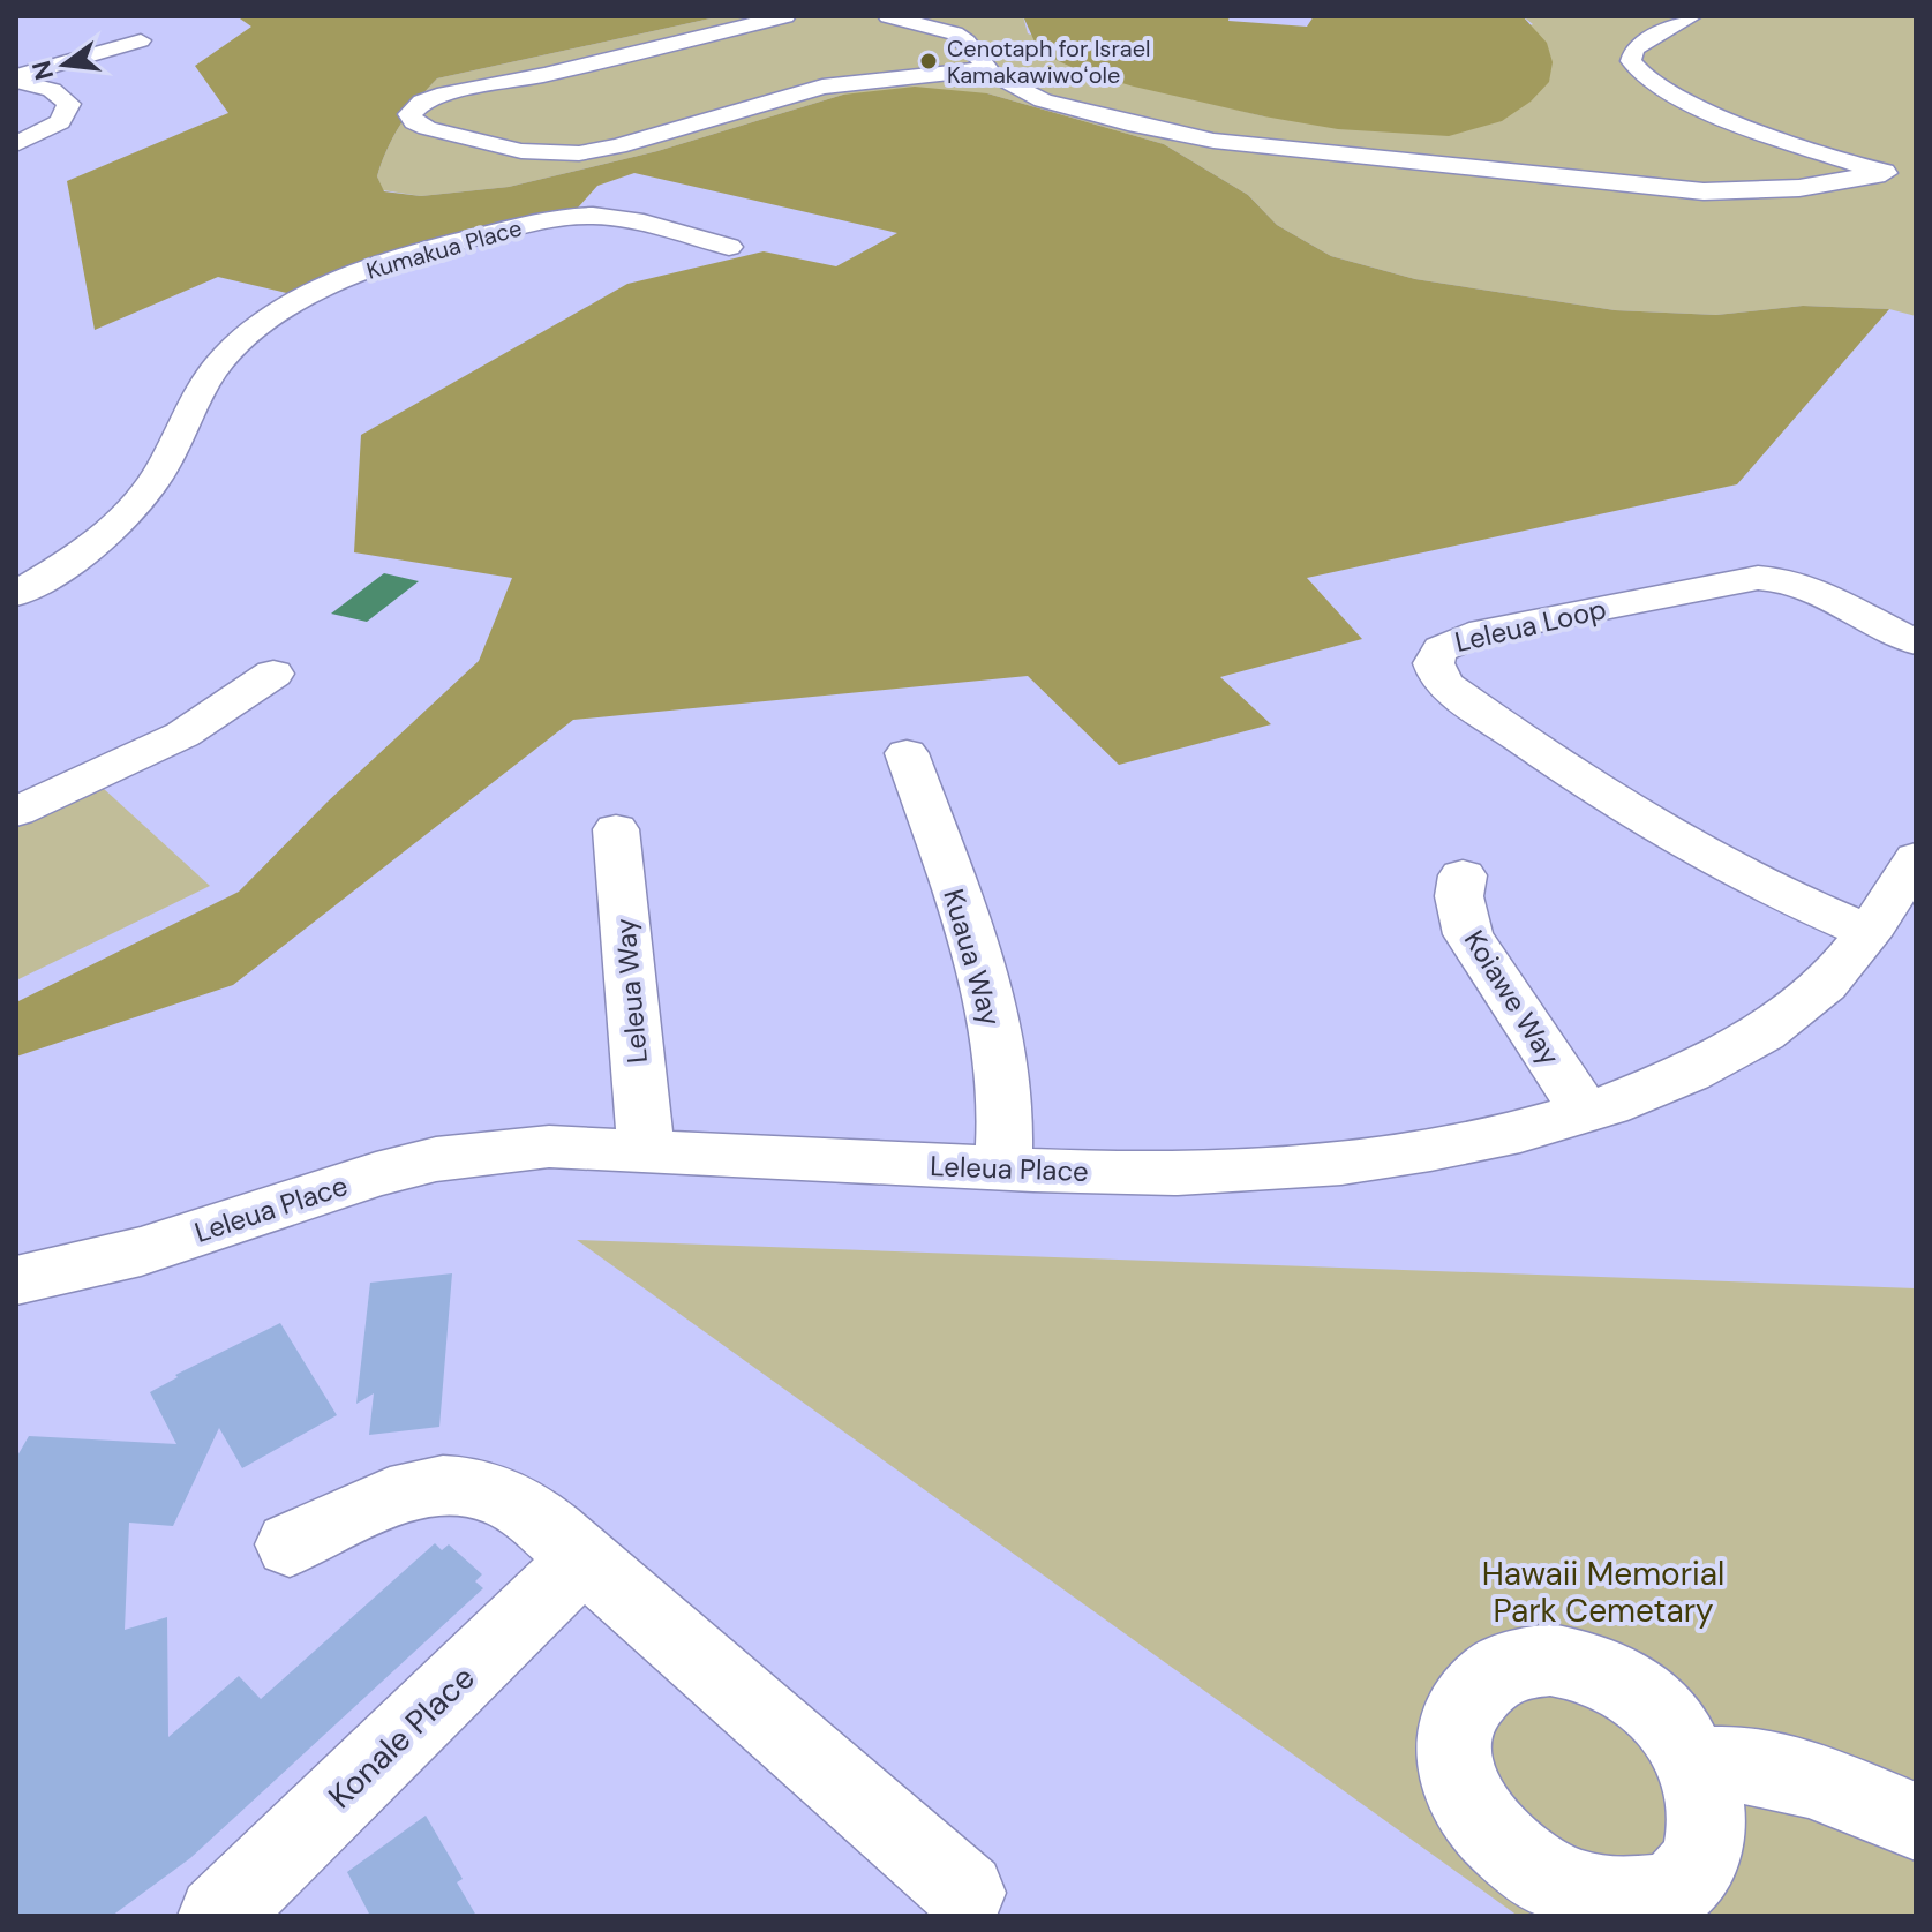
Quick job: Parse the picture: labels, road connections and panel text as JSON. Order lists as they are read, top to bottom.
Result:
{
  "streets": {
    "street": [
      "Kumakua Place",
      "Leleua Loop",
      "Kuaua Way",
      "Leleua Way",
      "Koiawe Way",
      "Leleua Place",
      "Konale Place"
    ]
  },
  "crossings": [
    ["Leleua Loop", "Leleua Place"],
    ["Kuaua Way", "Leleua Place"],
    ["Leleua Way", "Leleua Place"],
    ["Koiawe Way", "Leleua Place"]
  ],
  "parks": ["Hawaii Memorial Park Cemetary"],
  "places": ["Cenotaph for Israel Kamakawiwoʻole"],
  "north": "left"
}
